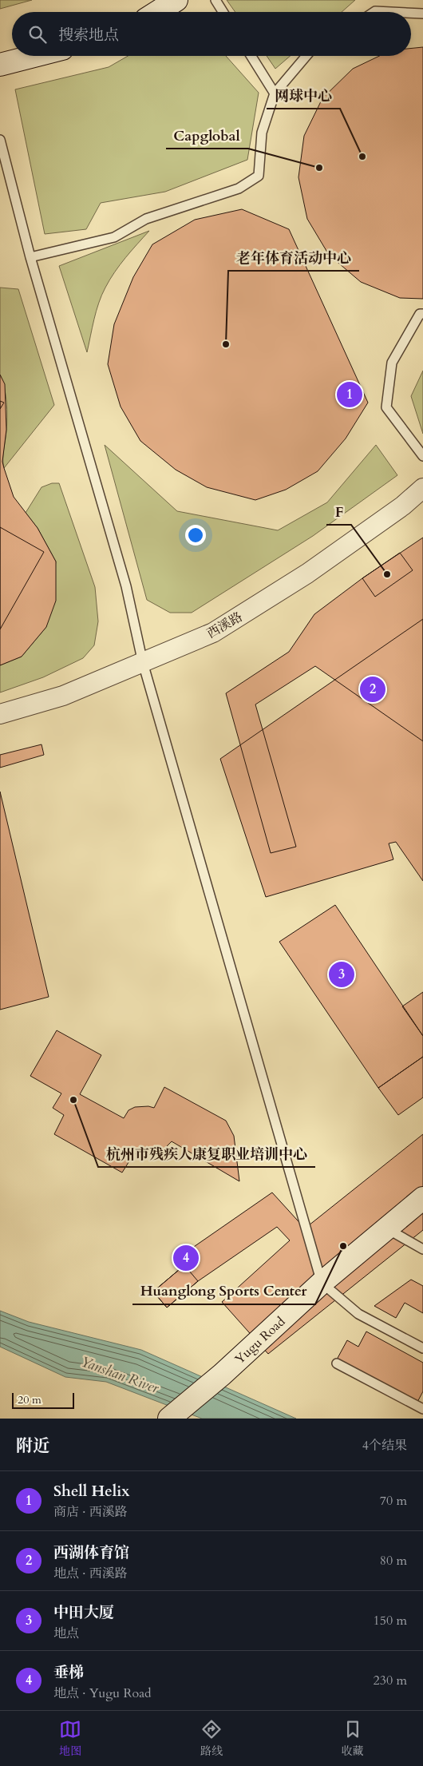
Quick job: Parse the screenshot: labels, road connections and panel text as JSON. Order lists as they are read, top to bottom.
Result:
{
  "streets": {
    "main road": ["Yugu Road"],
    "street": ["西溪路"]
  },
  "water": ["Yanshan River"],
  "places": [
    "网球中心",
    "Capglobal",
    "老年体育活动中心",
    "F",
    "杭州市残疾人康复职业培训中心",
    "Huanglong Sports Center"
  ],
  "scale_bar": "20 m",
  "page": {
    "search": "搜索地点",
    "pins": [
      "1",
      "2",
      "3",
      "4"
    ],
    "scale": "20 m",
    "heading": ["附近", "4个结果"],
    "list": [
      {
        "mark": "1",
        "name": "Shell Helix",
        "note": "商店 · 西溪路",
        "value": "70 m"
      },
      {
        "mark": "2",
        "name": "西湖体育馆",
        "note": "地点 · 西溪路",
        "value": "80 m"
      },
      {
        "mark": "3",
        "name": "中田大厦",
        "note": "地点",
        "value": "150 m"
      },
      {
        "mark": "4",
        "name": "垂梯",
        "note": "地点 · Yugu Road",
        "value": "230 m"
      }
    ],
    "nav": ["地图", "路线", "收藏"]
  }
}
